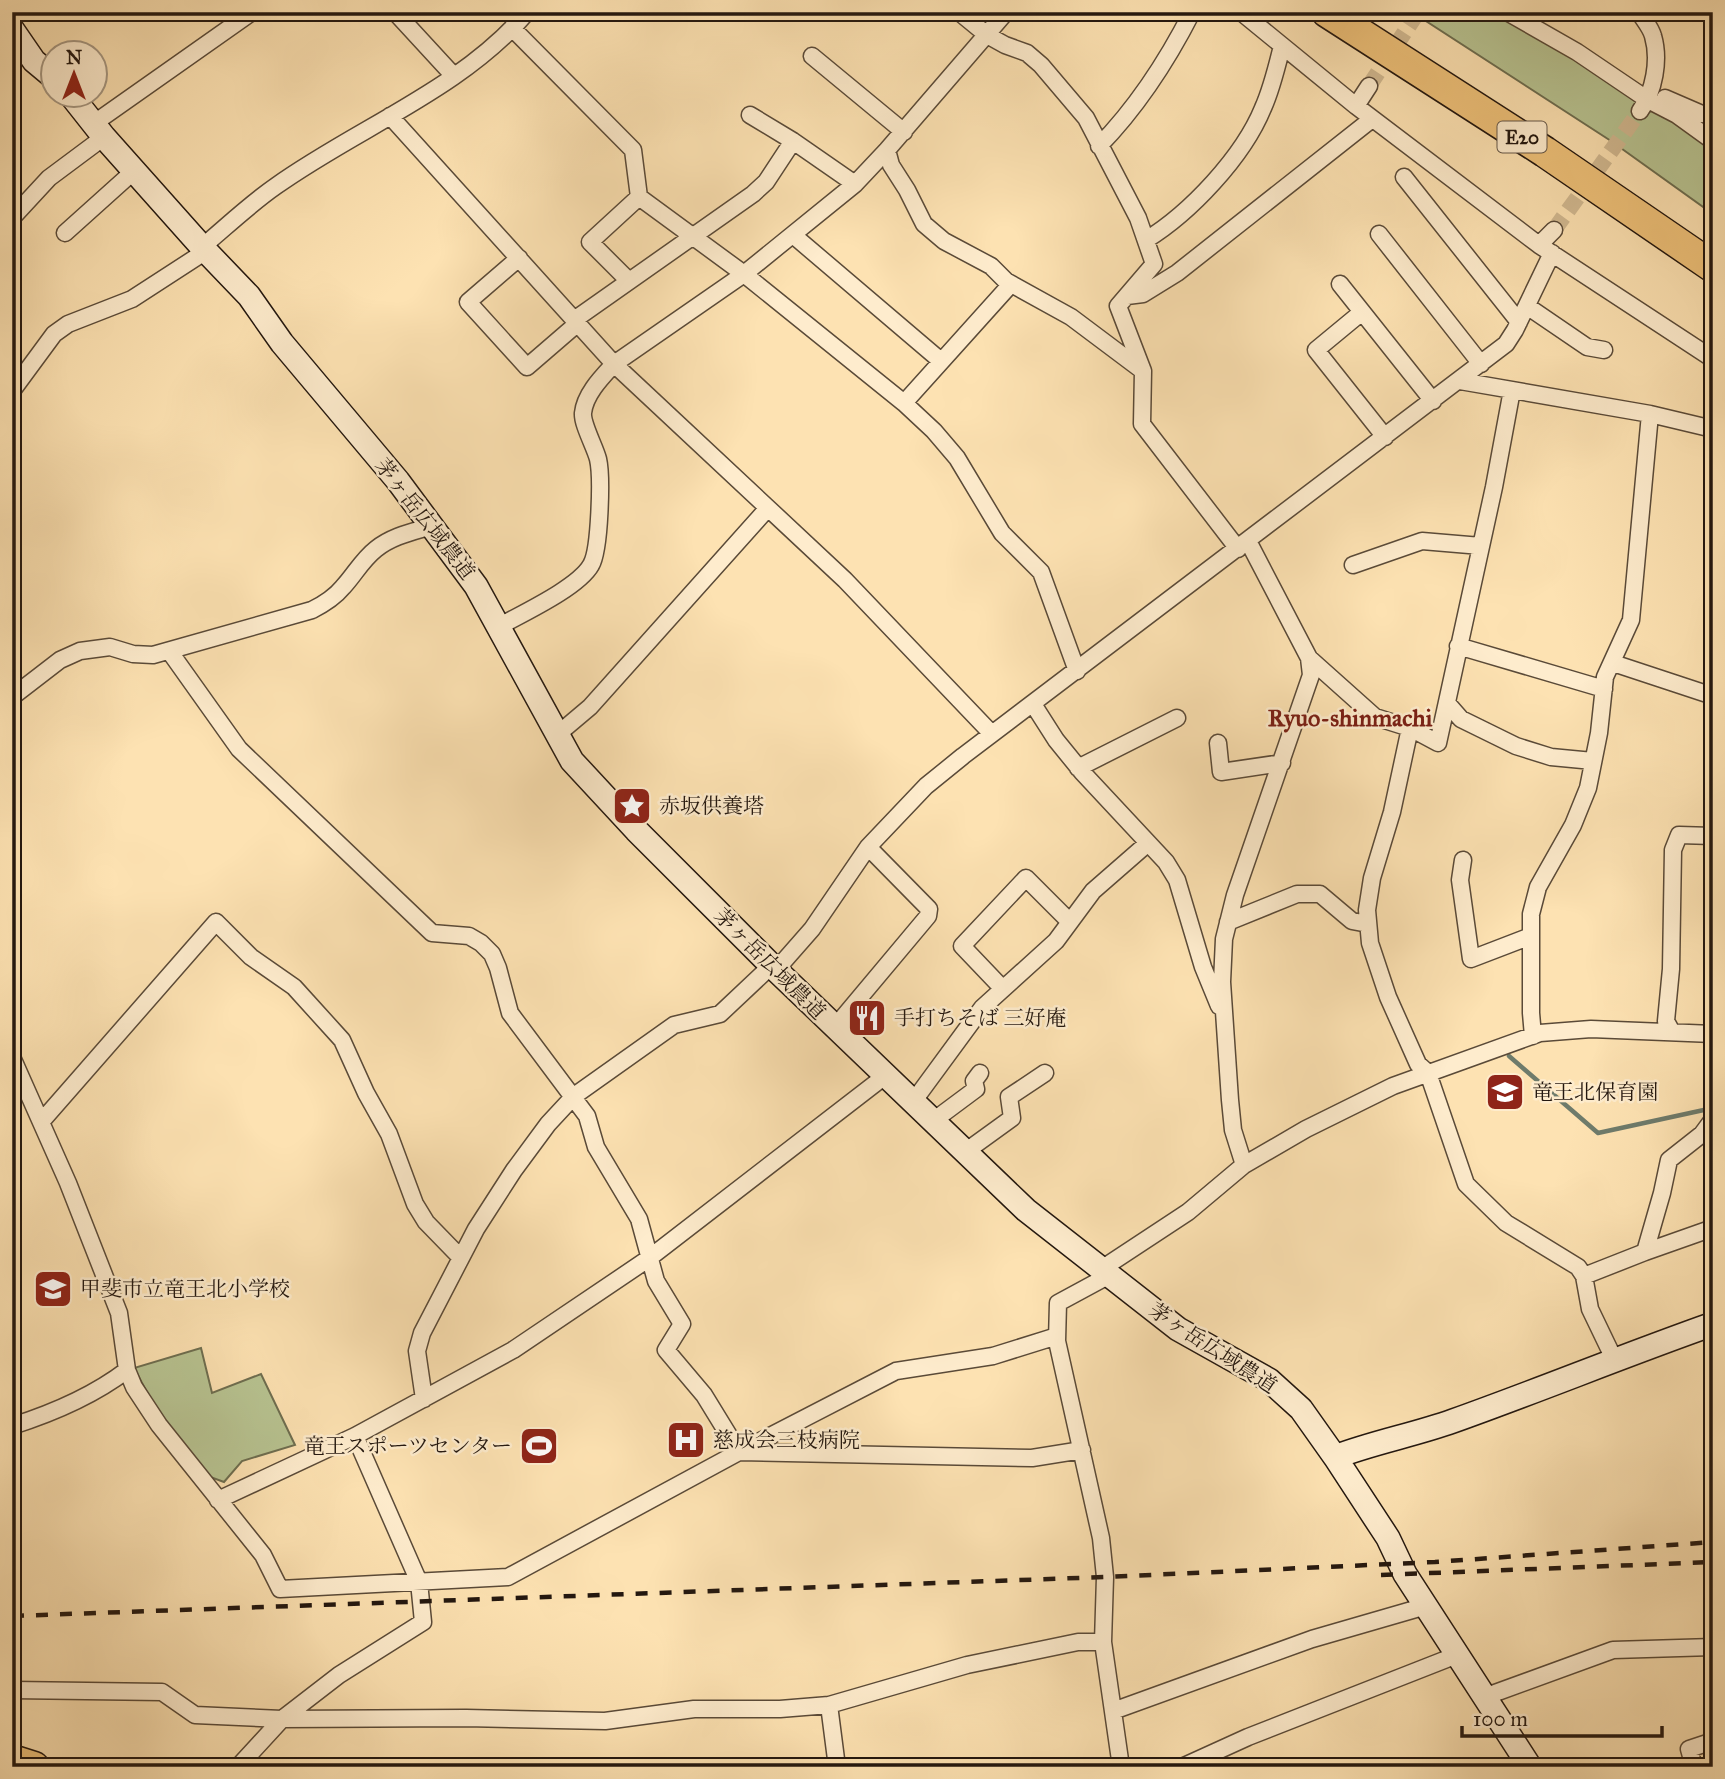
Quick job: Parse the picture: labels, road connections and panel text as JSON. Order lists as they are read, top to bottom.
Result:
{
  "streets": {
    "highway": ["E20"],
    "street": ["茅ヶ岳広域農道"]
  },
  "districts": ["Ryuo-shinmachi"],
  "places": {
    "place": ["赤坂供養塔"],
    "restaurant": ["手打ちそば 三好庵"],
    "school or university": ["竜王北保育園", "甲斐市立竜王北小学校"],
    "hospital": ["慈成会三枝病院"],
    "sports": ["竜王スポーツセンター"]
  },
  "scale_bar": "100 m",
  "north": "top"
}
